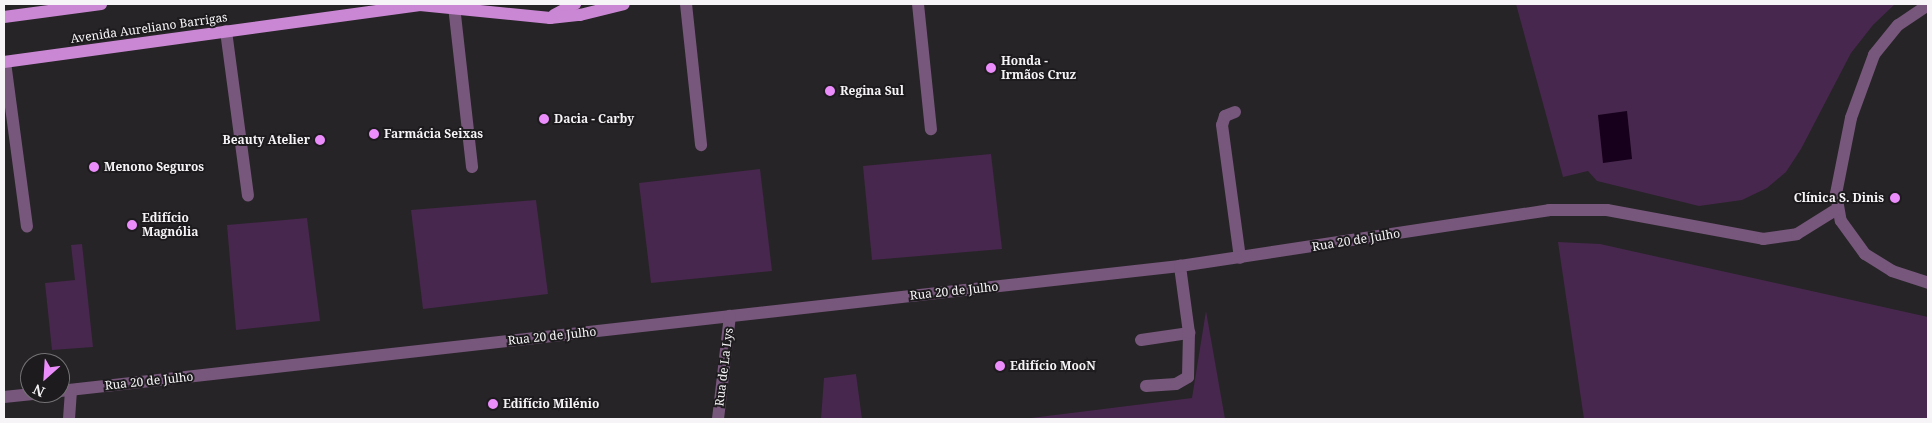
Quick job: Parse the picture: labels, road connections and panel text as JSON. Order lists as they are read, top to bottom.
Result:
{
  "streets": {
    "main road": ["Avenida Aureliano Barrigas"],
    "street": ["Rua 20 de Julho", "Rua de La Lys"]
  },
  "crossings": [
    ["Rua 20 de Julho", "Rua de La Lys"]
  ],
  "places": [
    "Honda - Irmãos Cruz",
    "Regina Sul",
    "Dacia - Carby",
    "Farmácia Seixas",
    "Beauty Atelier",
    "Menono Seguros",
    "Clínica S. Dinis",
    "Edifício Magnólia",
    "Edifício MooN",
    "Edifício Milénio"
  ],
  "north": "bottom left"
}
